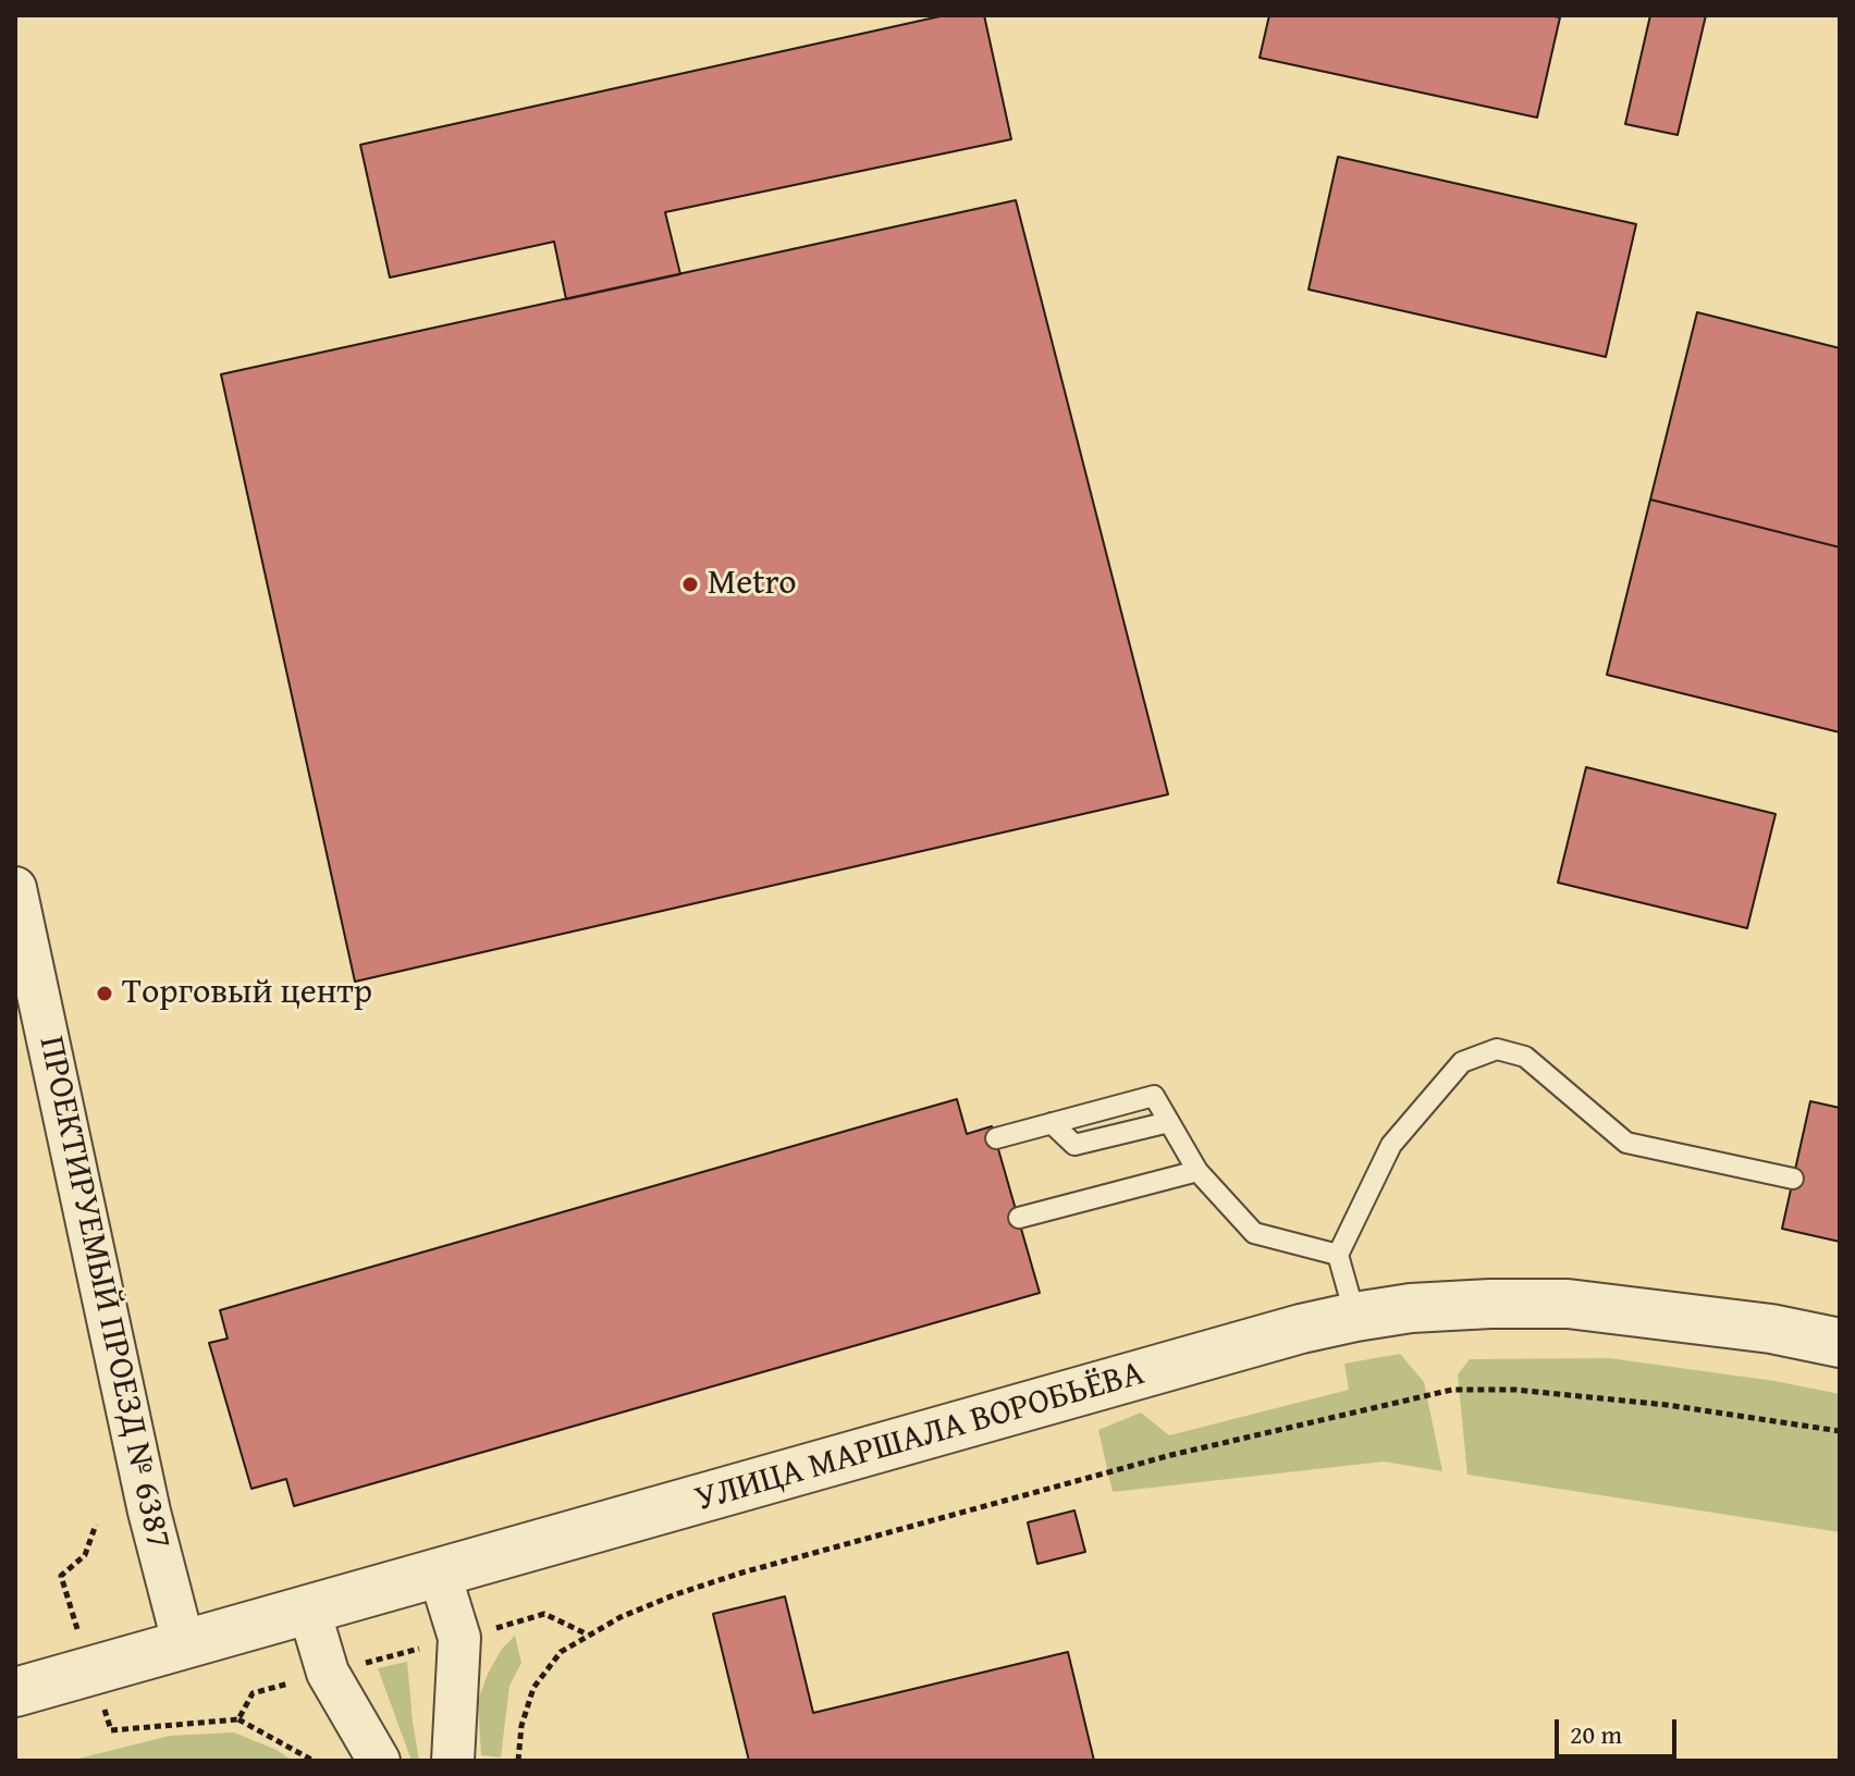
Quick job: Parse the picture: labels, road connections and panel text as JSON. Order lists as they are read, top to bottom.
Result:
{
  "streets": {
    "street": ["ПРОЕКТИРУЕМЫЙ ПРОЕЗД № 6387", "УЛИЦА МАРШАЛА ВОРОБЬЁВА"]
  },
  "crossings": [
    ["ПРОЕКТИРУЕМЫЙ ПРОЕЗД № 6387", "УЛИЦА МАРШАЛА ВОРОБЬЁВА"]
  ],
  "places": ["Metro", "Торговый центр"],
  "scale_bar": "20 m"
}
